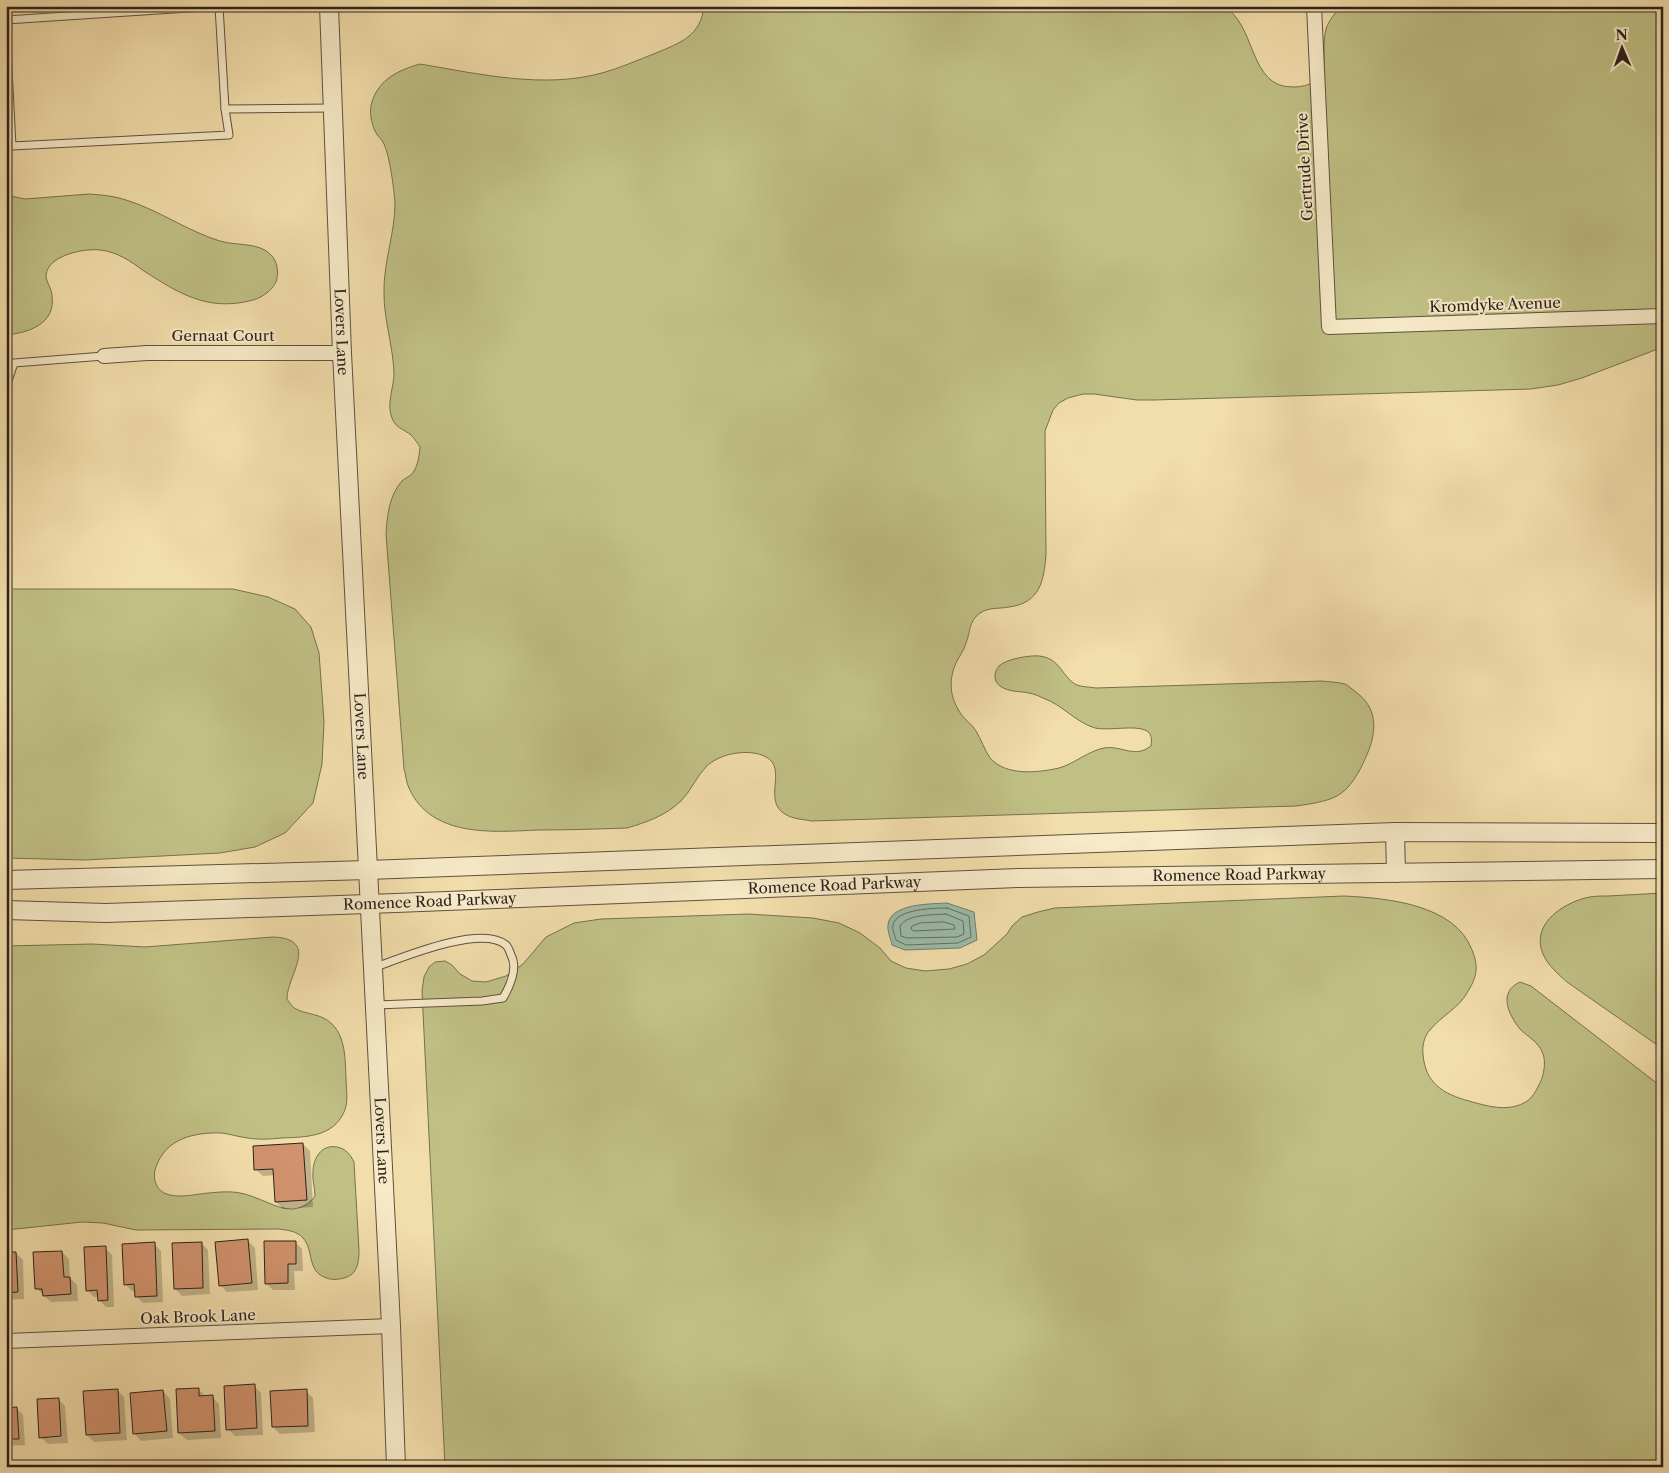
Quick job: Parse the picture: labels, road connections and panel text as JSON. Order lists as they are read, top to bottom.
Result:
{
  "streets": {
    "street": [
      "Gertrude Drive",
      "Kromdyke Avenue",
      "Lovers Lane",
      "Gernaat Court",
      "Romence Road Parkway",
      "Oak Brook Lane"
    ]
  },
  "crossings": [
    ["Gertrude Drive", "Kromdyke Avenue"],
    ["Lovers Lane", "Gernaat Court"],
    ["Lovers Lane", "Romence Road Parkway"],
    ["Lovers Lane", "Oak Brook Lane"]
  ],
  "north": "top"
}
